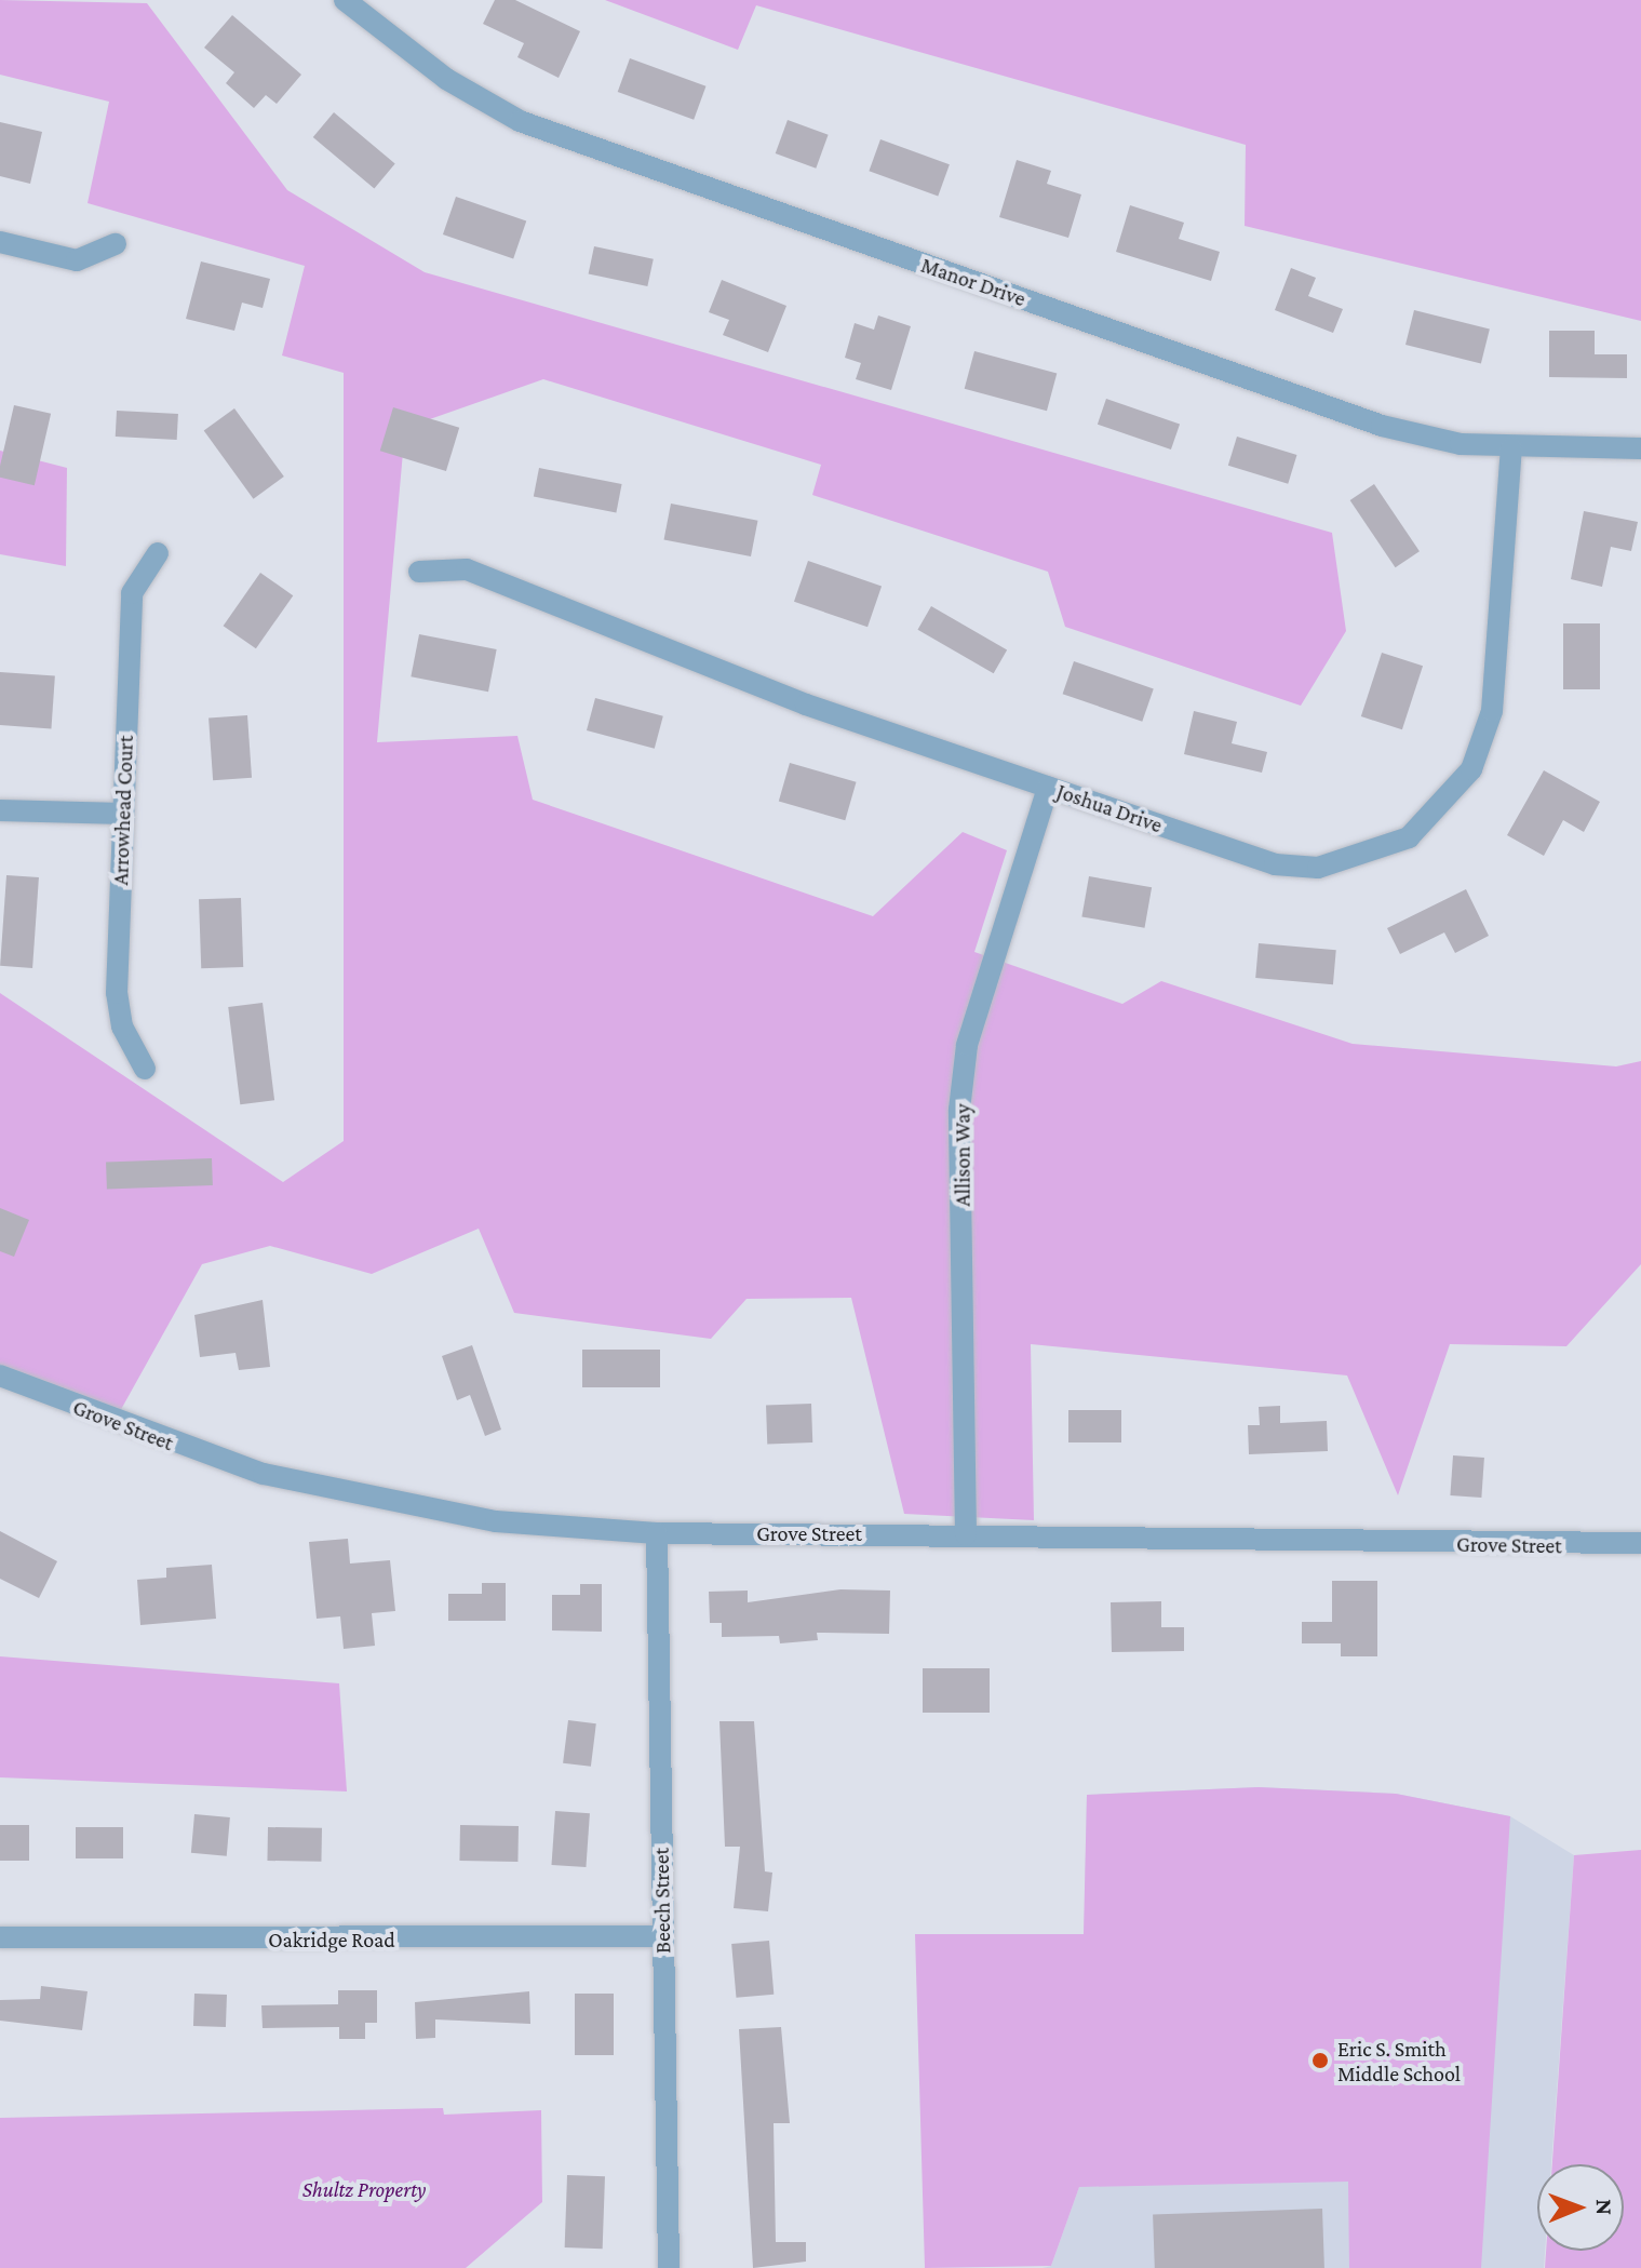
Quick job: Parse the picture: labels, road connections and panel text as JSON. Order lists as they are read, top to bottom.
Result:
{
  "streets": {
    "street": [
      "Manor Drive",
      "Joshua Drive",
      "Arrowhead Court",
      "Allison Way",
      "Grove Street",
      "Beech Street",
      "Oakridge Road"
    ]
  },
  "crossings": [
    ["Manor Drive", "Joshua Drive"],
    ["Joshua Drive", "Allison Way"],
    ["Allison Way", "Grove Street"],
    ["Grove Street", "Beech Street"],
    ["Beech Street", "Oakridge Road"]
  ],
  "parks": ["Shultz Property"],
  "places": ["Eric S. Smith Middle School"],
  "north": "right"
}
